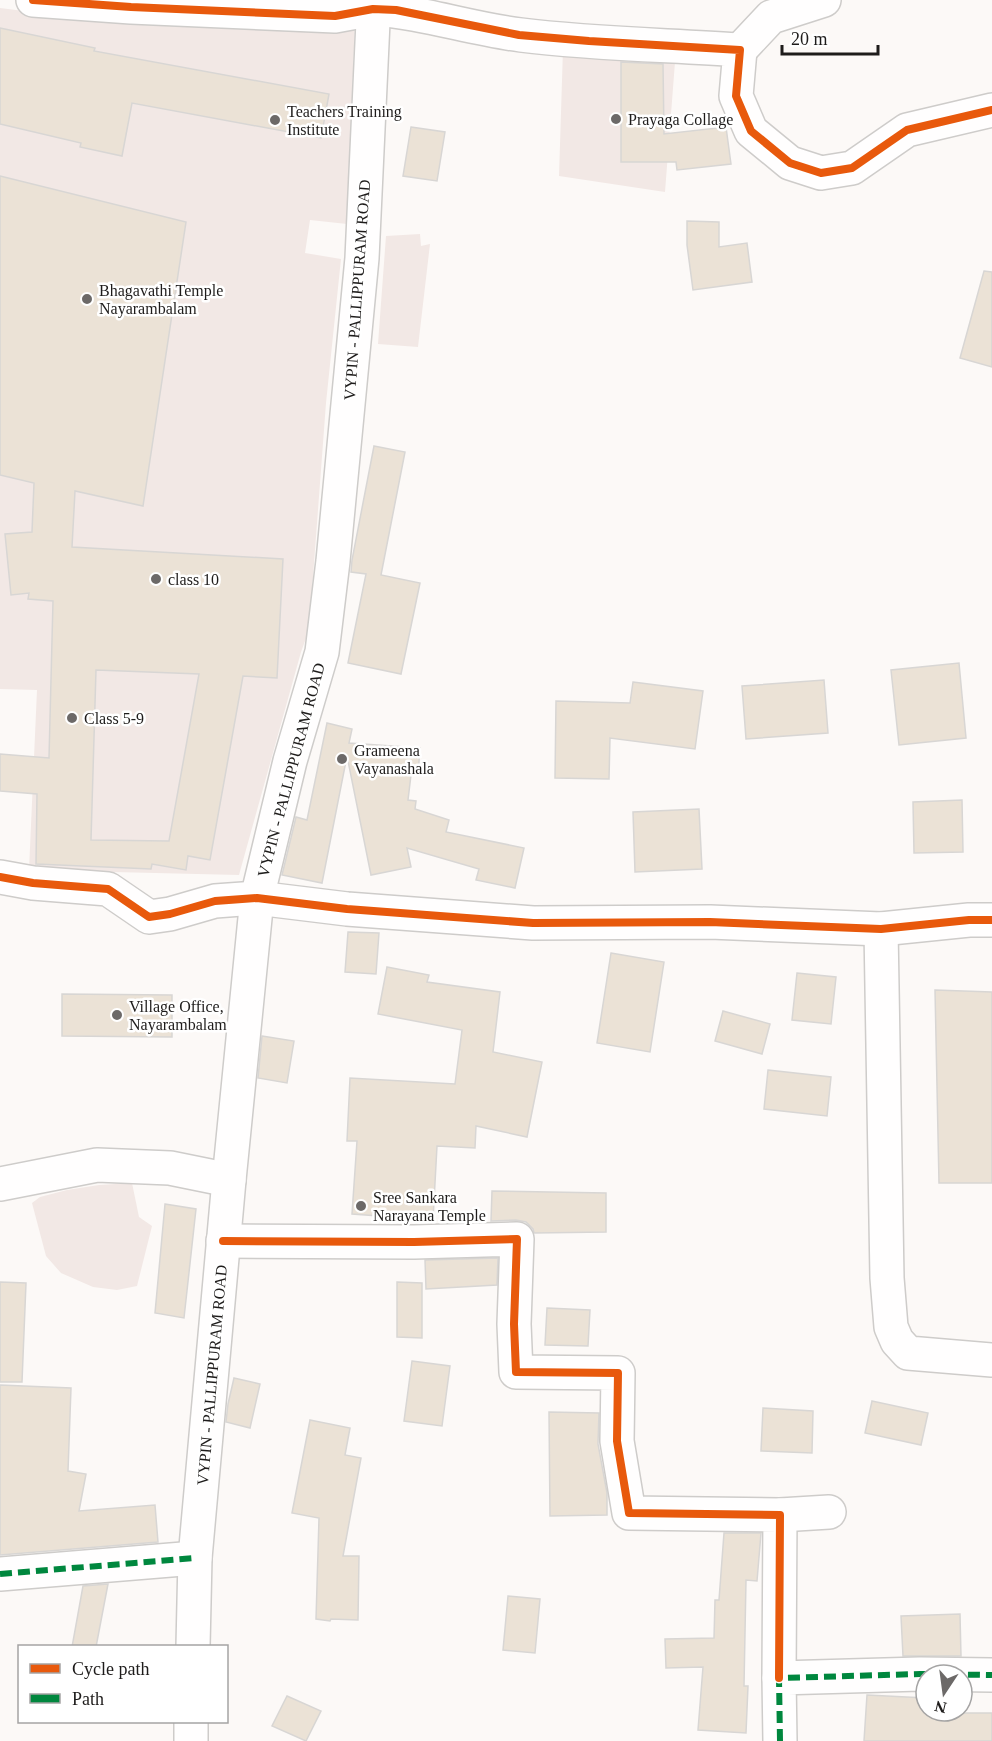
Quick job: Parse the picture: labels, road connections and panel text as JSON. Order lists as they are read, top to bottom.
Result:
{
  "streets": {
    "street": ["VYPIN - PALLIPPURAM ROAD"]
  },
  "places": [
    "Prayaga Collage",
    "Teachers Training Institute",
    "Bhagavathi Temple Nayarambalam",
    "class 10",
    "Class 5-9",
    "Grameena Vayanashala",
    "Village Office, Nayarambalam",
    "Sree Sankara Narayana Temple"
  ],
  "legend": ["Cycle path", "Path"],
  "scale_bar": "20 m",
  "north": "bottom"
}
